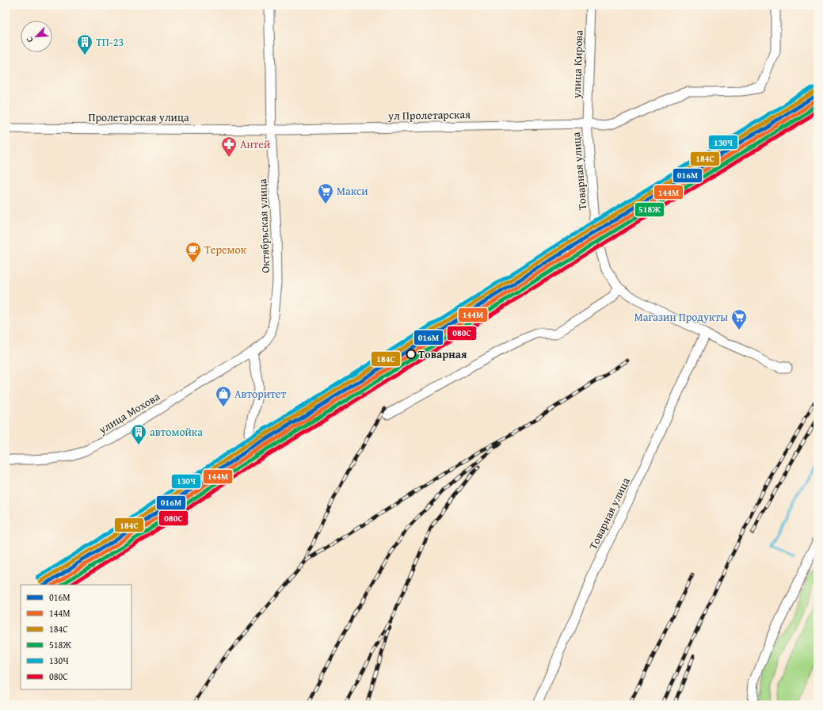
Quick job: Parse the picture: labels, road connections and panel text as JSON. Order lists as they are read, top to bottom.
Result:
{
  "streets": {
    "street": [
      "улица Кирова",
      "ул Пролетарская",
      "Пролетарская улица",
      "Товарная улица",
      "Октябрьская улица",
      "улица Мохова"
    ]
  },
  "crossings": [
    ["улица Кирова", "ул Пролетарская"],
    ["улица Кирова", "Товарная улица"],
    ["ул Пролетарская", "Пролетарская улица"],
    ["ул Пролетарская", "Товарная улица"],
    ["ул Пролетарская", "Октябрьская улица"],
    ["Пролетарская улица", "Октябрьская улица"],
    ["Октябрьская улица", "улица Мохова"]
  ],
  "places": {
    "building": ["ТП-23", "автомойка"],
    "pharmacy": ["Антей"],
    "supermarket": ["Макси", "Магазин Продукты"],
    "cafe": ["Теремок"],
    "other": ["Товарная"],
    "shop": ["Авторитет"]
  },
  "lines": [
    "transit line 130Ч",
    "transit line 184С",
    "transit line 016М",
    "transit line 144М",
    "transit line 518Ж",
    "transit line 080С"
  ],
  "legend": [
    "016М",
    "144М",
    "184С",
    "518Ж",
    "130Ч",
    "080С"
  ],
  "north": "bottom left"
}
